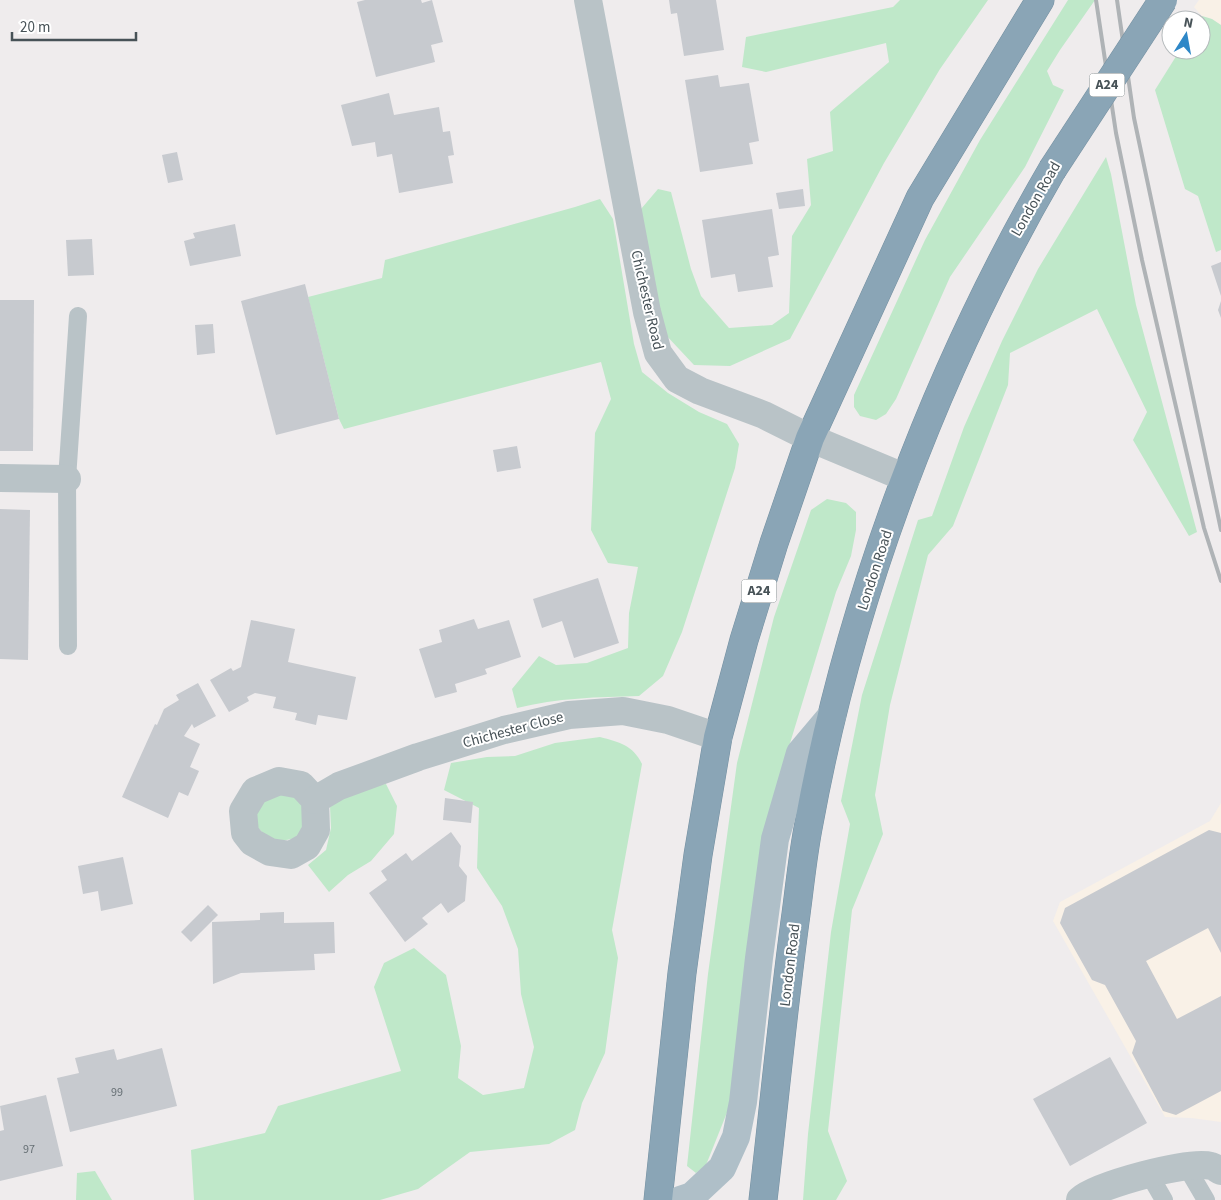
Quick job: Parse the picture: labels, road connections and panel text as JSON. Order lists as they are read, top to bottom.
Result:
{
  "streets": {
    "highway": ["A24", "London Road"],
    "street": ["Chichester Road", "Chichester Close"]
  },
  "crossings": [
    ["A24", "Chichester Road"],
    ["A24", "Chichester Close"],
    ["London Road", "Chichester Road"]
  ],
  "house_numbers": ["99", "97"],
  "scale_bar": "20 m",
  "north": "top"
}
